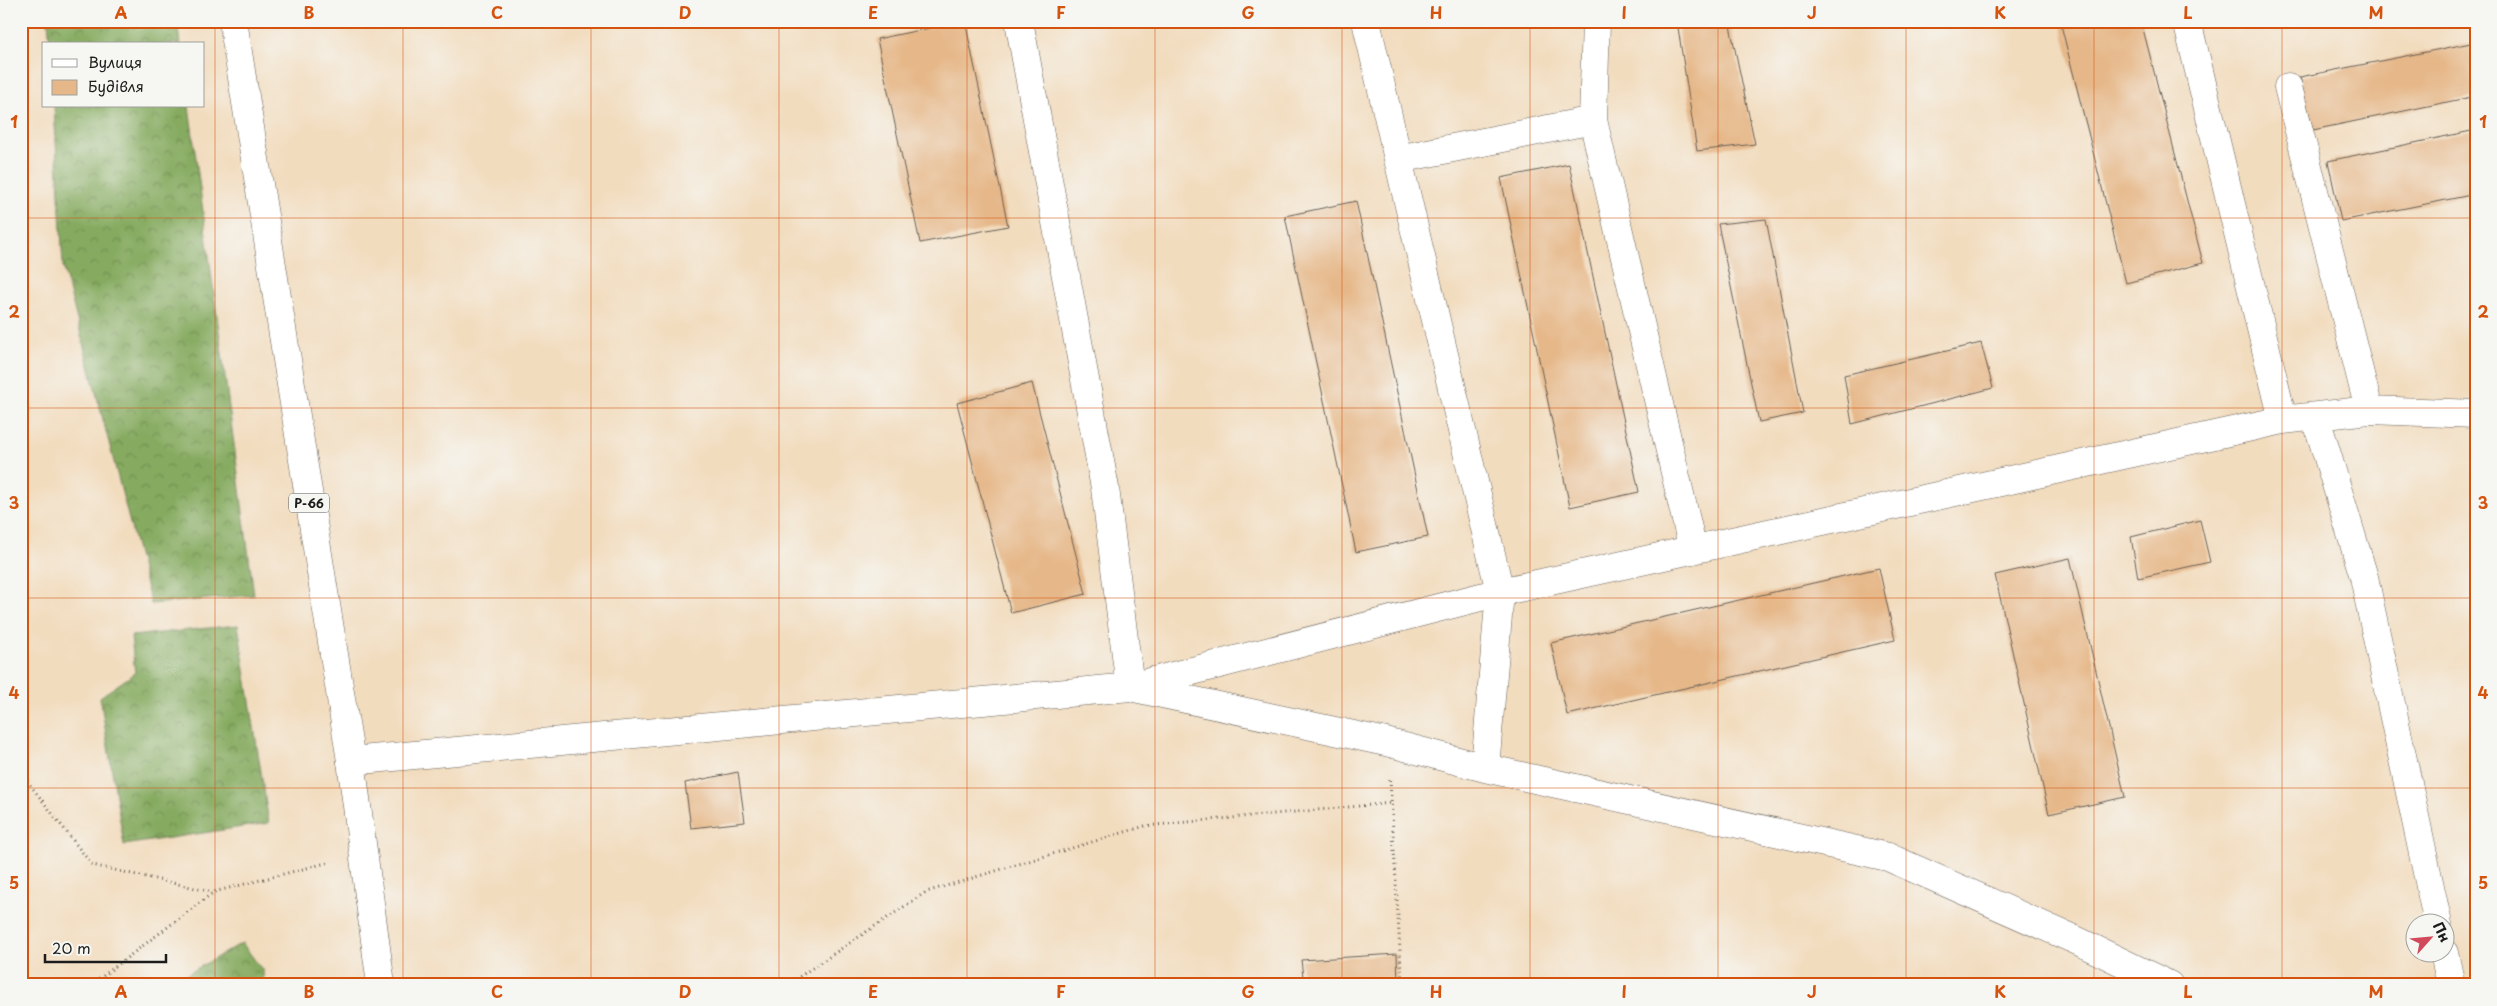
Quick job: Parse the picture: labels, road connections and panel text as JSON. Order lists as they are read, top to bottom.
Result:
{
  "streets": {
    "street": ["Р-66"]
  },
  "legend": ["Вулиця", "Будівля"],
  "scale_bar": "20 m",
  "north": "top right",
  "grid": {
    "columns": [
      "A",
      "B",
      "C",
      "D",
      "E",
      "F",
      "G",
      "H",
      "I",
      "J",
      "K",
      "L",
      "M"
    ],
    "rows": [
      "1",
      "2",
      "3",
      "4",
      "5"
    ]
  }
}
